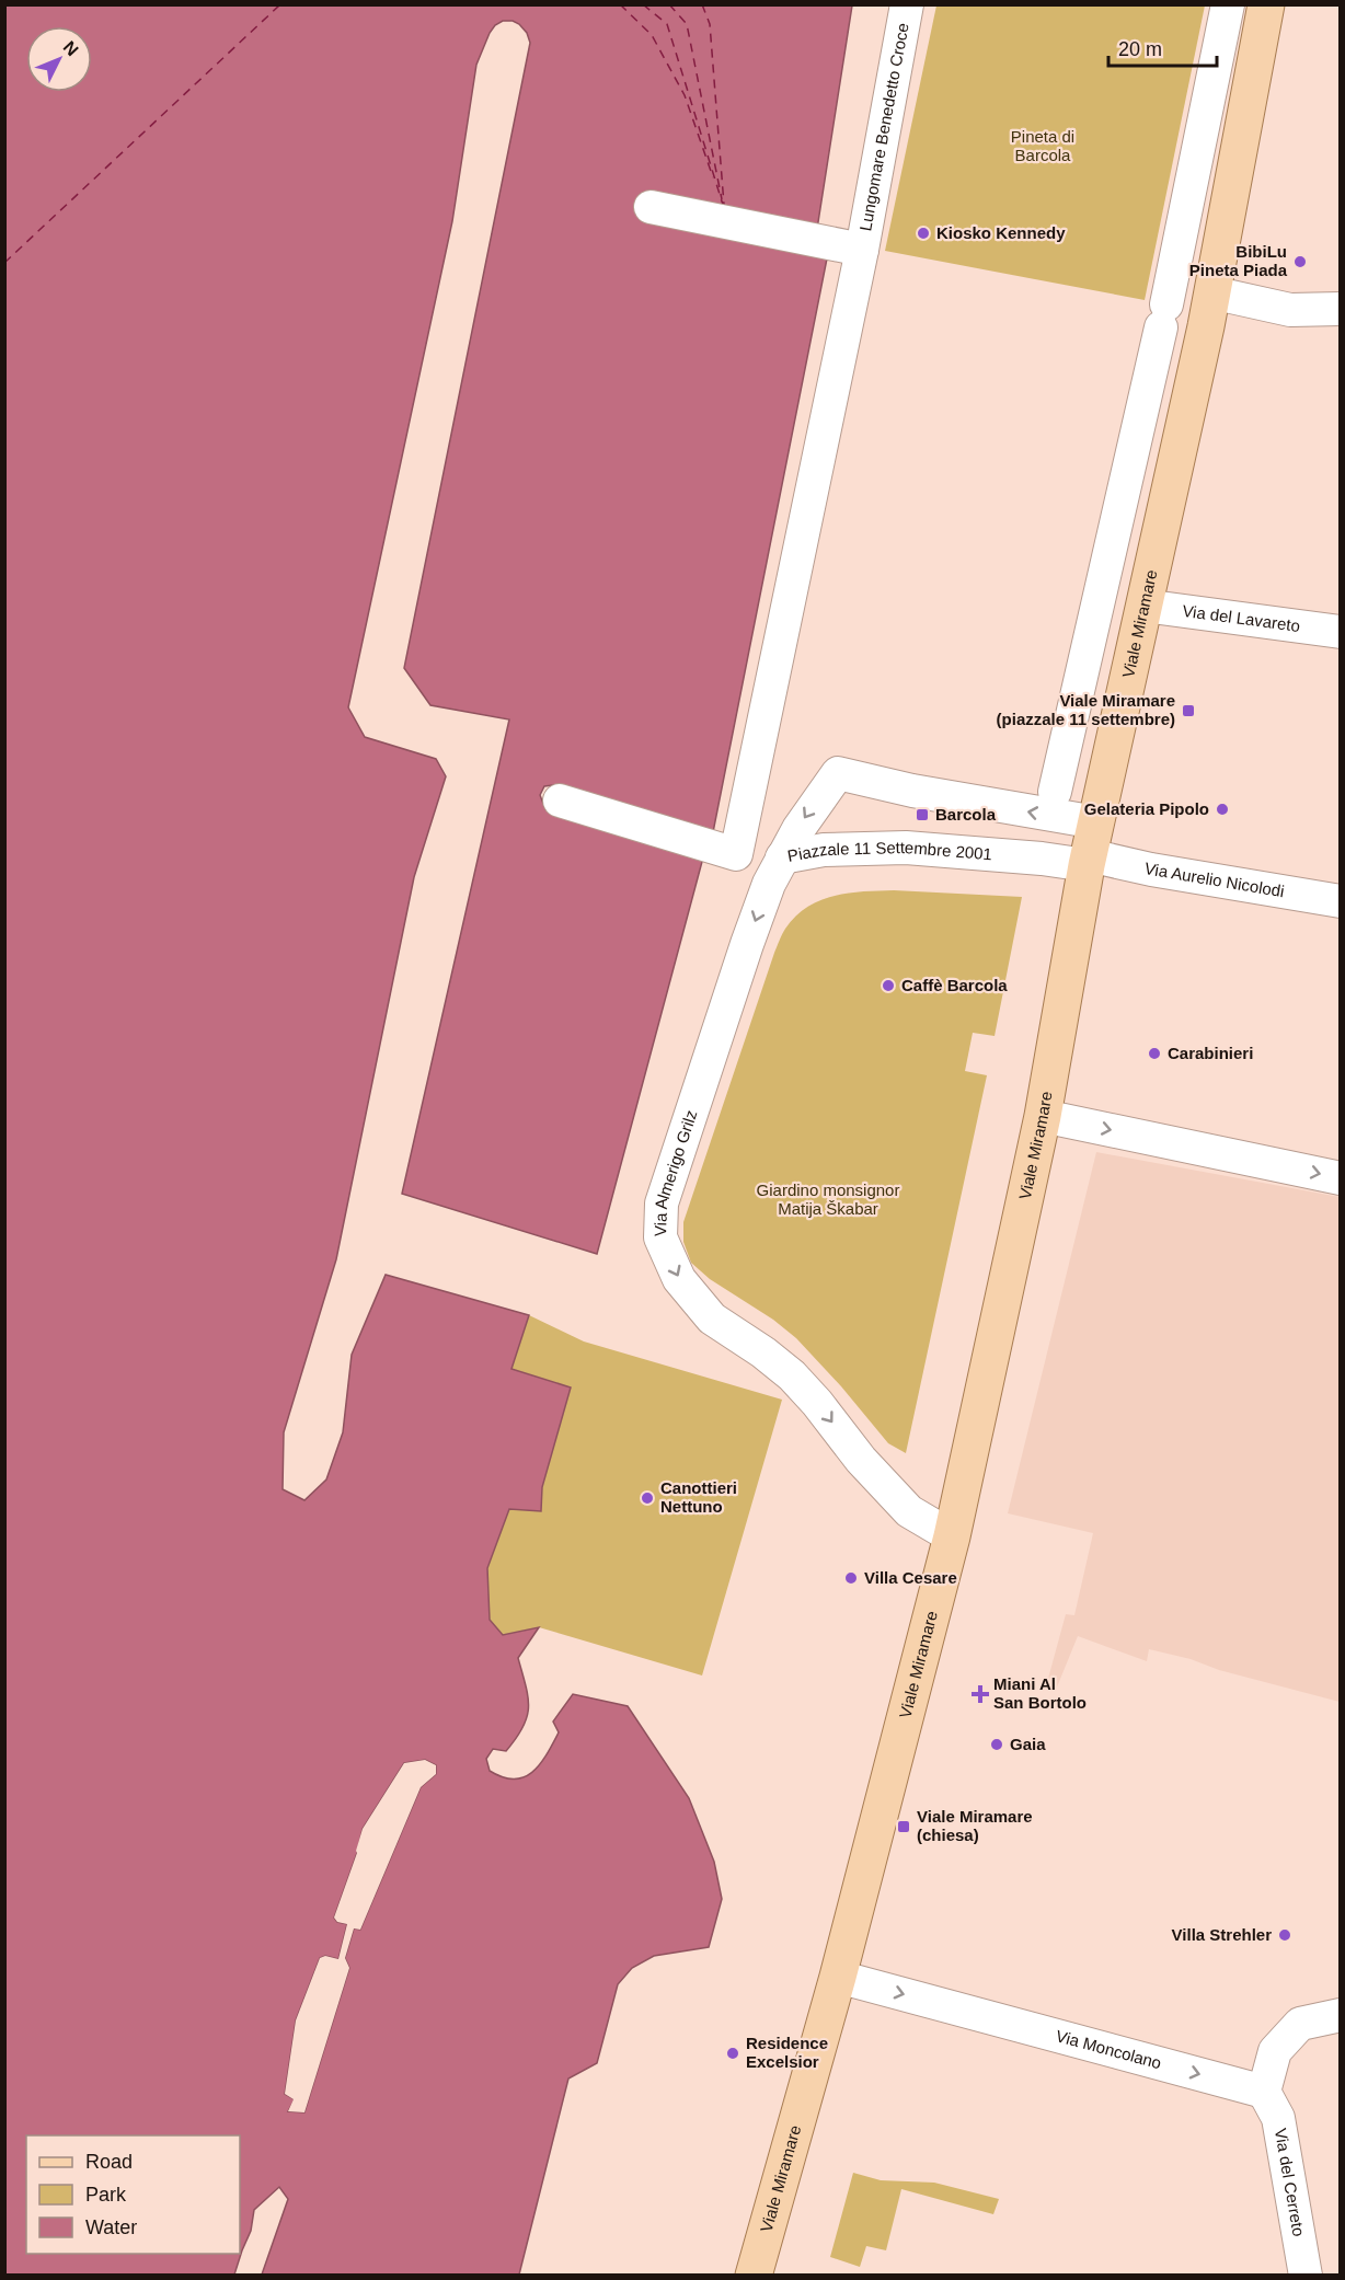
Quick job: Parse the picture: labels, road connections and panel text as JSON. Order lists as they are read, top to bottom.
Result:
{
  "streets": {
    "main road": ["Viale Miramare"],
    "street": [
      "Lungomare Benedetto Croce",
      "Via del Lavareto",
      "Piazzale 11 Settembre 2001",
      "Via Aurelio Nicolodi",
      "Via Almerigo Grilz",
      "Via Moncolano",
      "Via del Cerreto"
    ]
  },
  "crossings": [
    ["Via del Lavareto", "Viale Miramare"],
    ["Viale Miramare", "Piazzale 11 Settembre 2001"],
    ["Viale Miramare", "Via Aurelio Nicolodi"],
    ["Viale Miramare", "Via Almerigo Grilz"],
    ["Viale Miramare", "Via Moncolano"],
    ["Piazzale 11 Settembre 2001", "Via Aurelio Nicolodi"],
    ["Piazzale 11 Settembre 2001", "Via Almerigo Grilz"],
    ["Via Moncolano", "Via del Cerreto"]
  ],
  "one_way": ["Via Almerigo Grilz", "Via Moncolano"],
  "parks": ["Pineta di Barcola", "Giardino monsignor Matija Škabar"],
  "places": {
    "other": [
      "Kiosko Kennedy",
      "BibiLu Pineta Piada",
      "Gelateria Pipolo",
      "Caffè Barcola",
      "Carabinieri",
      "Canottieri Nettuno",
      "Villa Cesare",
      "Gaia",
      "Villa Strehler",
      "Residence Excelsior"
    ],
    "transit": ["Viale Miramare (piazzale 11 settembre)", "Barcola", "Viale Miramare (chiesa)"],
    "health": ["Miani Al San Bortolo"]
  },
  "legend": ["Road", "Park", "Water"],
  "scale_bar": "20 m",
  "north": "top right"
}
